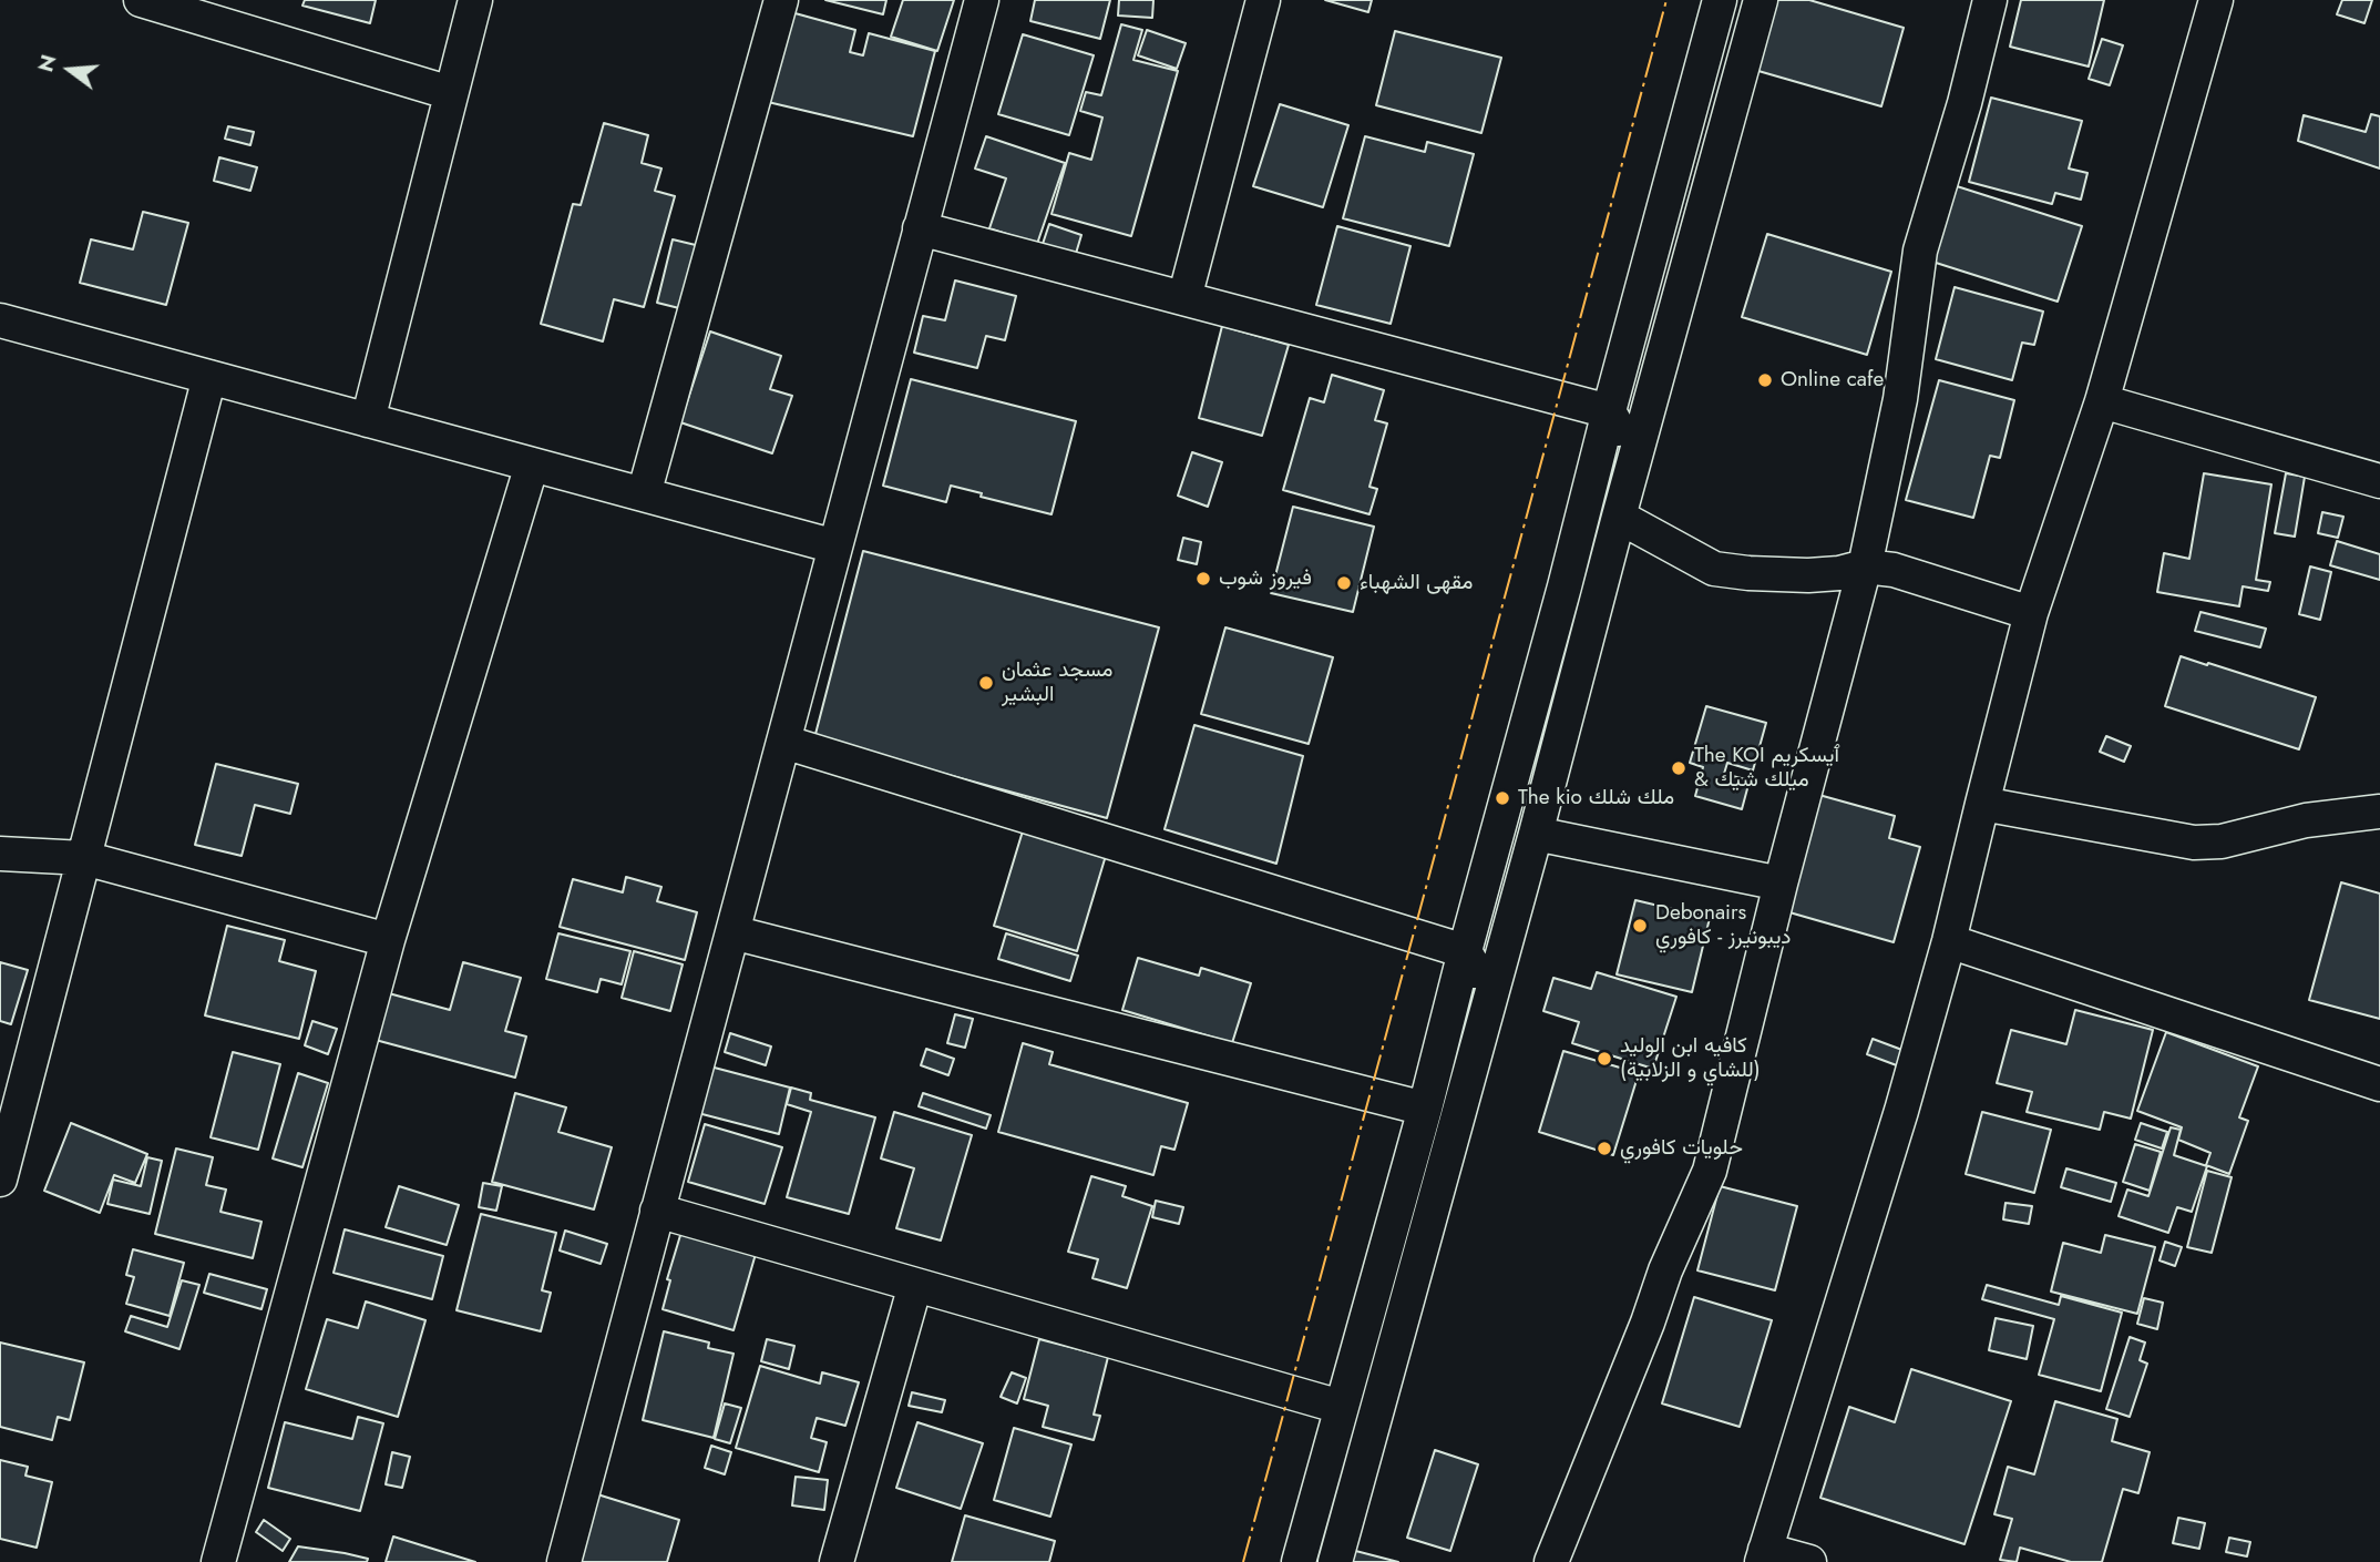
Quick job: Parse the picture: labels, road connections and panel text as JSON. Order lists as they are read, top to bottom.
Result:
{
  "places": [
    "Online cafe",
    "فيروز شوب",
    "مقهى الشهباء",
    "مسجد عثمان البشير",
    "The KOI ٱيسكريم & ميلك شيك",
    "The kio ملك شلك",
    "Debonairs ديبونيرز - كافوري",
    "كافيه ابن الوليد (للشاي و الزلابية)",
    "حلويات كافوري"
  ],
  "north": "left"
}
